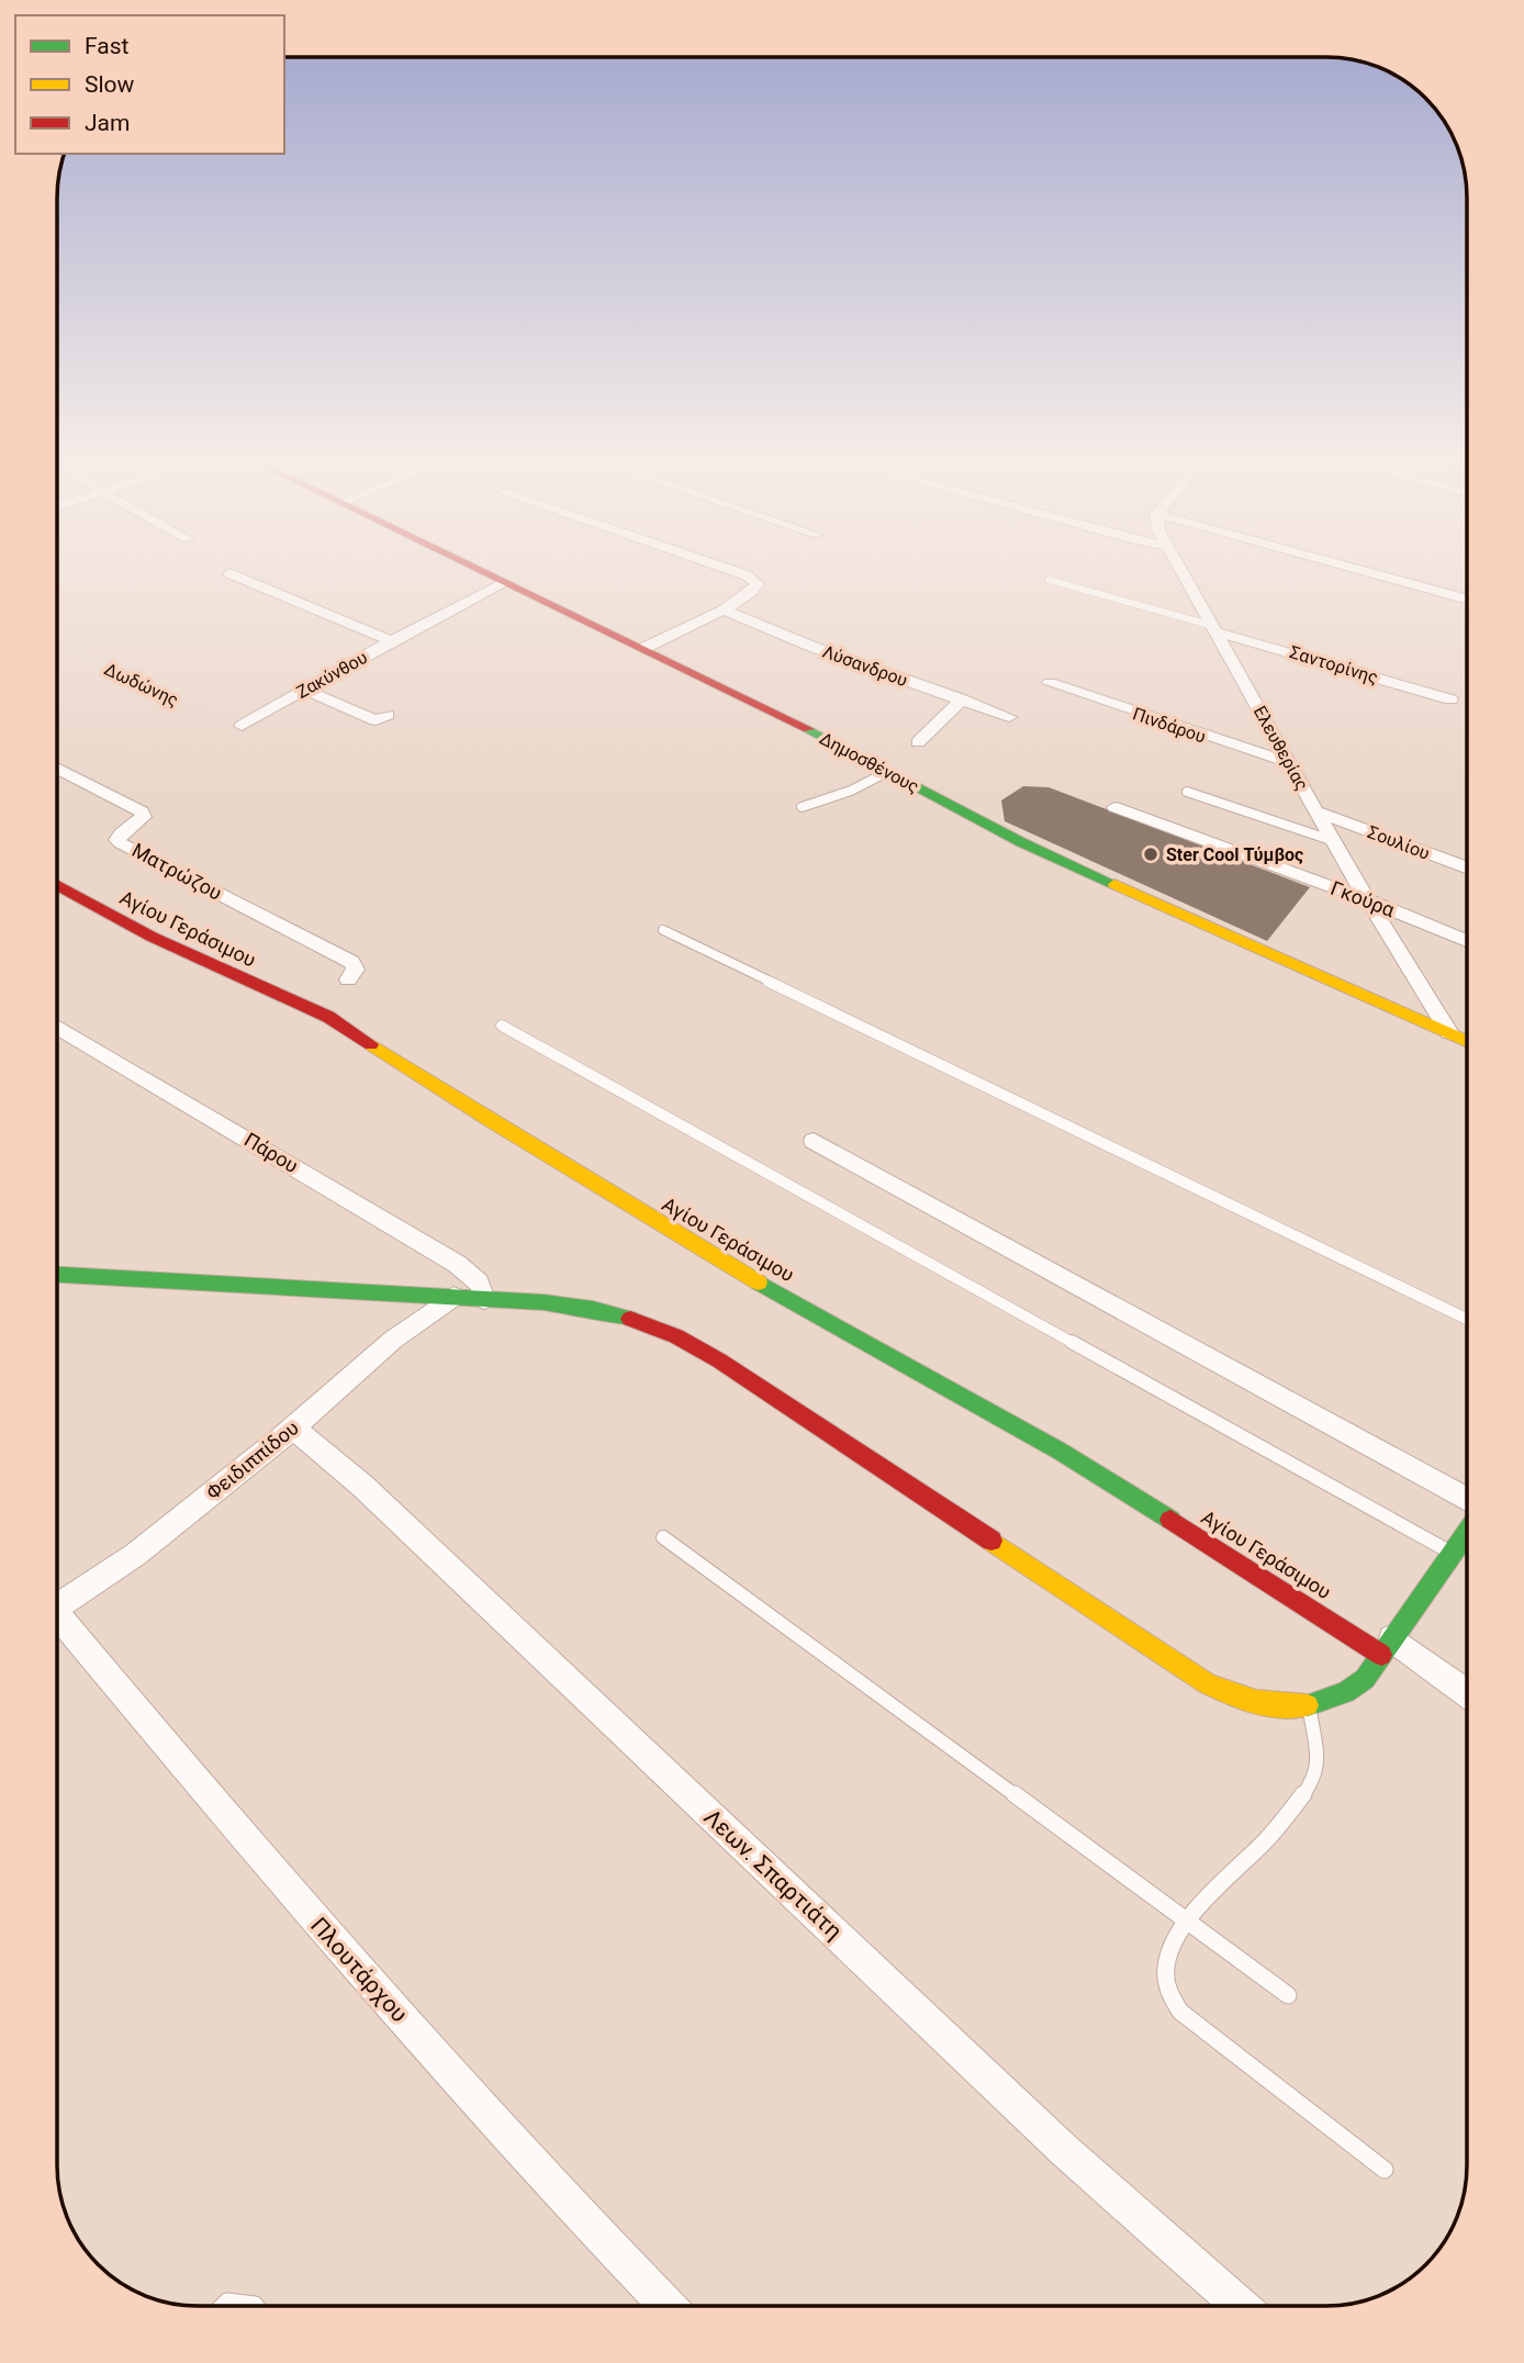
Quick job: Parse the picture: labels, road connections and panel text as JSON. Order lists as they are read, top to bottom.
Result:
{
  "streets": {
    "street": [
      "Σαντορίνης",
      "Λύσανδρου",
      "Ζακύνθου",
      "Πινδάρου",
      "Ελευθερίας",
      "Δημοσθένους",
      "Σουλίου",
      "Ματρώζου",
      "Γκούρα",
      "Αγίου Γεράσιμου",
      "Πάρου",
      "Φειδιππίδου",
      "Λεων. Σπαρτιάτη",
      "Πλουτάρχου"
    ],
    "path": ["Δωδώνης"]
  },
  "crossings": [
    ["Σαντορίνης", "Ελευθερίας"],
    ["Ζακύνθου", "Δωδώνης"],
    ["Ζακύνθου", "Δημοσθένους"],
    ["Πινδάρου", "Ελευθερίας"],
    ["Ελευθερίας", "Δημοσθένους"],
    ["Ελευθερίας", "Σουλίου"],
    ["Ελευθερίας", "Γκούρα"],
    ["Φειδιππίδου", "Λεων. Σπαρτιάτη"]
  ],
  "places": ["Ster Cool Τύμβος"],
  "legend": ["Fast", "Slow", "Jam"]
}
